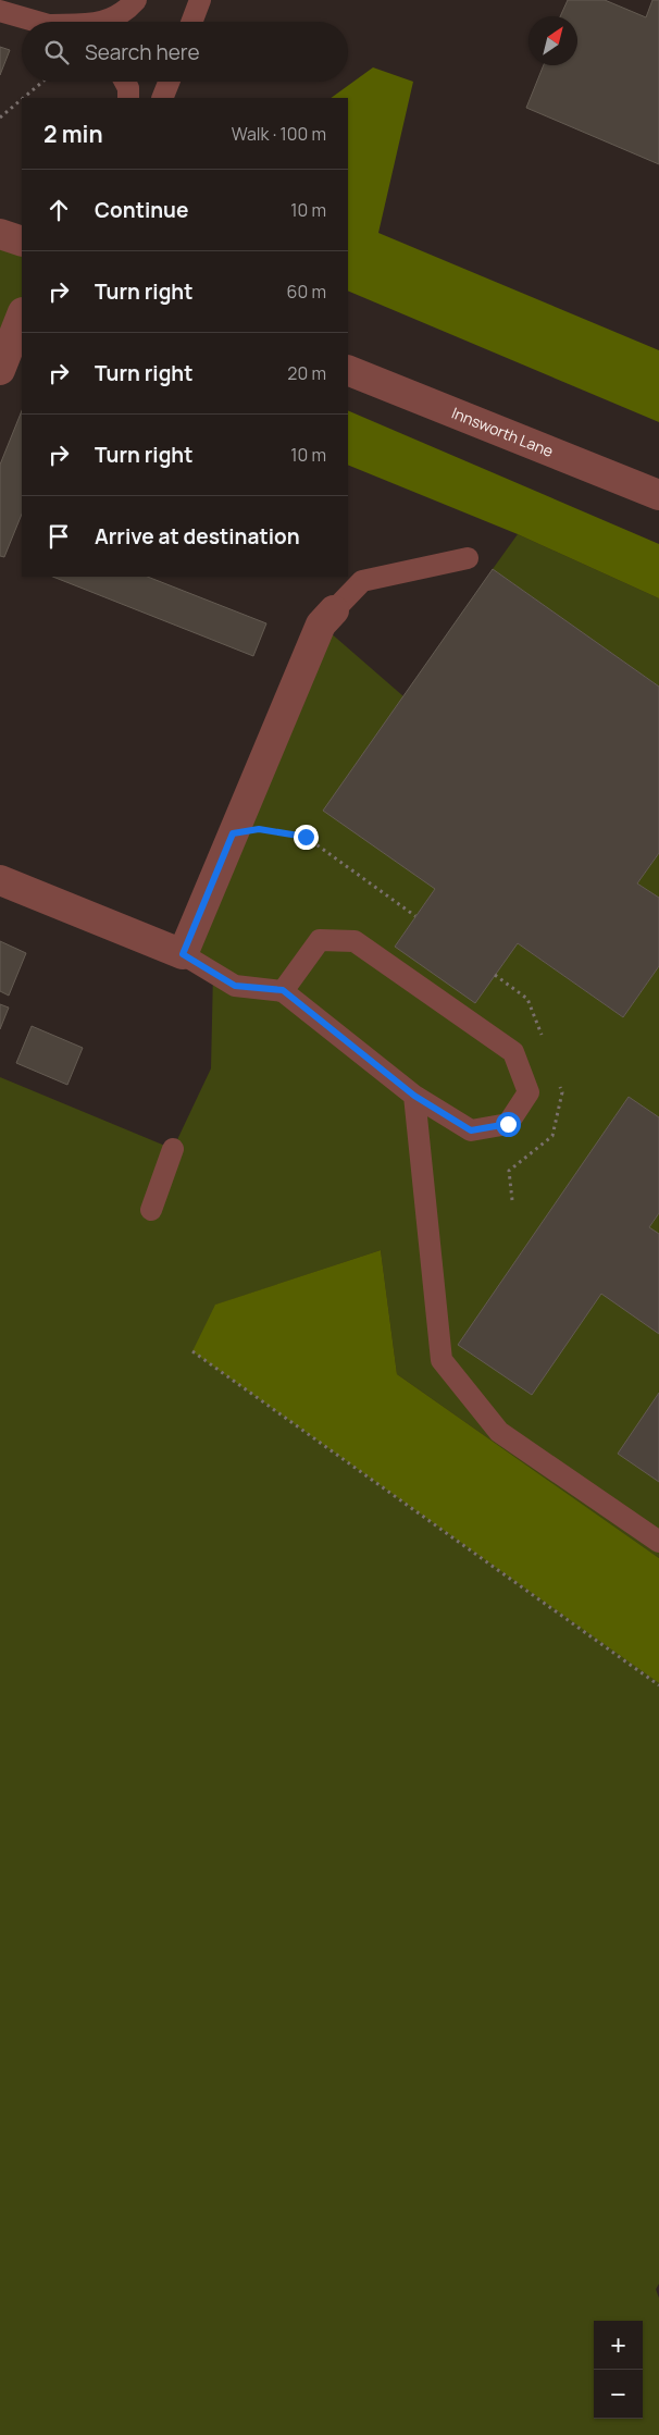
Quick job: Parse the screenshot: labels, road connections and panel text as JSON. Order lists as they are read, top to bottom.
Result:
{
  "streets": {
    "street": ["Innsworth Lane"]
  },
  "north": "top right",
  "page": {
    "search": "Search here",
    "heading": ["2 min", "Walk · 100 m"],
    "list": [
      ["Continue", "10 m"],
      ["Turn right", "60 m"],
      ["Turn right", "20 m"],
      ["Turn right", "10 m"],
      "Arrive at destination"
    ],
    "map_buttons": ["+", "−"]
  }
}
